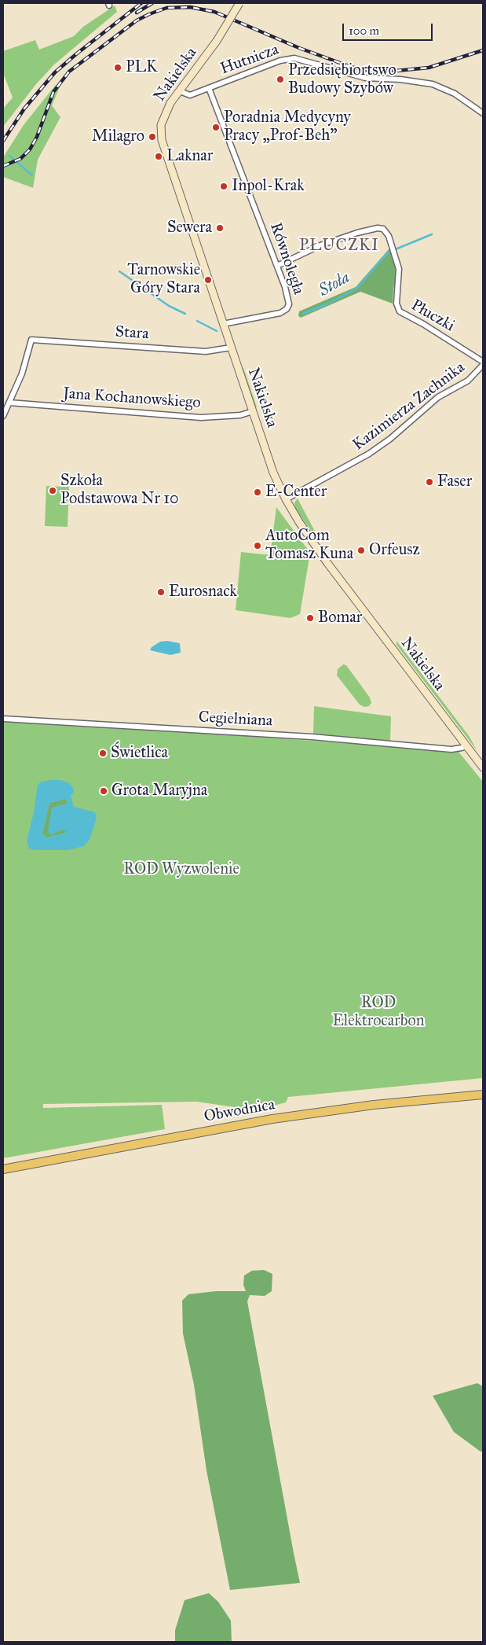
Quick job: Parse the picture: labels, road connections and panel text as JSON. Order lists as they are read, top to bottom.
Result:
{
  "streets": {
    "main road": ["Obwodnica"],
    "street": [
      "Hutnicza",
      "Nakielska",
      "Równoległa",
      "Płuczki",
      "Stara",
      "Jana Kochanowskiego",
      "Kazimierza Zachnika",
      "Cegielniana"
    ]
  },
  "crossings": [
    ["Hutnicza", "Nakielska"],
    ["Hutnicza", "Równoległa"],
    ["Nakielska", "Równoległa"],
    ["Nakielska", "Stara"],
    ["Nakielska", "Jana Kochanowskiego"],
    ["Nakielska", "Kazimierza Zachnika"],
    ["Nakielska", "Cegielniana"],
    ["Równoległa", "Płuczki"],
    ["Płuczki", "Kazimierza Zachnika"],
    ["Stara", "Jana Kochanowskiego"]
  ],
  "districts": ["PŁUCZKI"],
  "water": ["Stoła"],
  "parks": ["ROD Wyzwolenie", "ROD Elektrocarbon"],
  "places": [
    "PLK",
    "Przedsiębiortswo Budowy Szybów",
    "Poradnia Medycyny Pracy „Prof-Beh”",
    "Milagro",
    "Laknar",
    "Inpol-Krak",
    "Sewera",
    "Tarnowskie Góry Stara",
    "Faser",
    "Szkoła Podstawowa Nr 10",
    "E-Center",
    "AutoCom Tomasz Kuna",
    "Orfeusz",
    "Eurosnack",
    "Bomar",
    "Świetlica",
    "Grota Maryjna"
  ],
  "scale_bar": "100 m"
}
